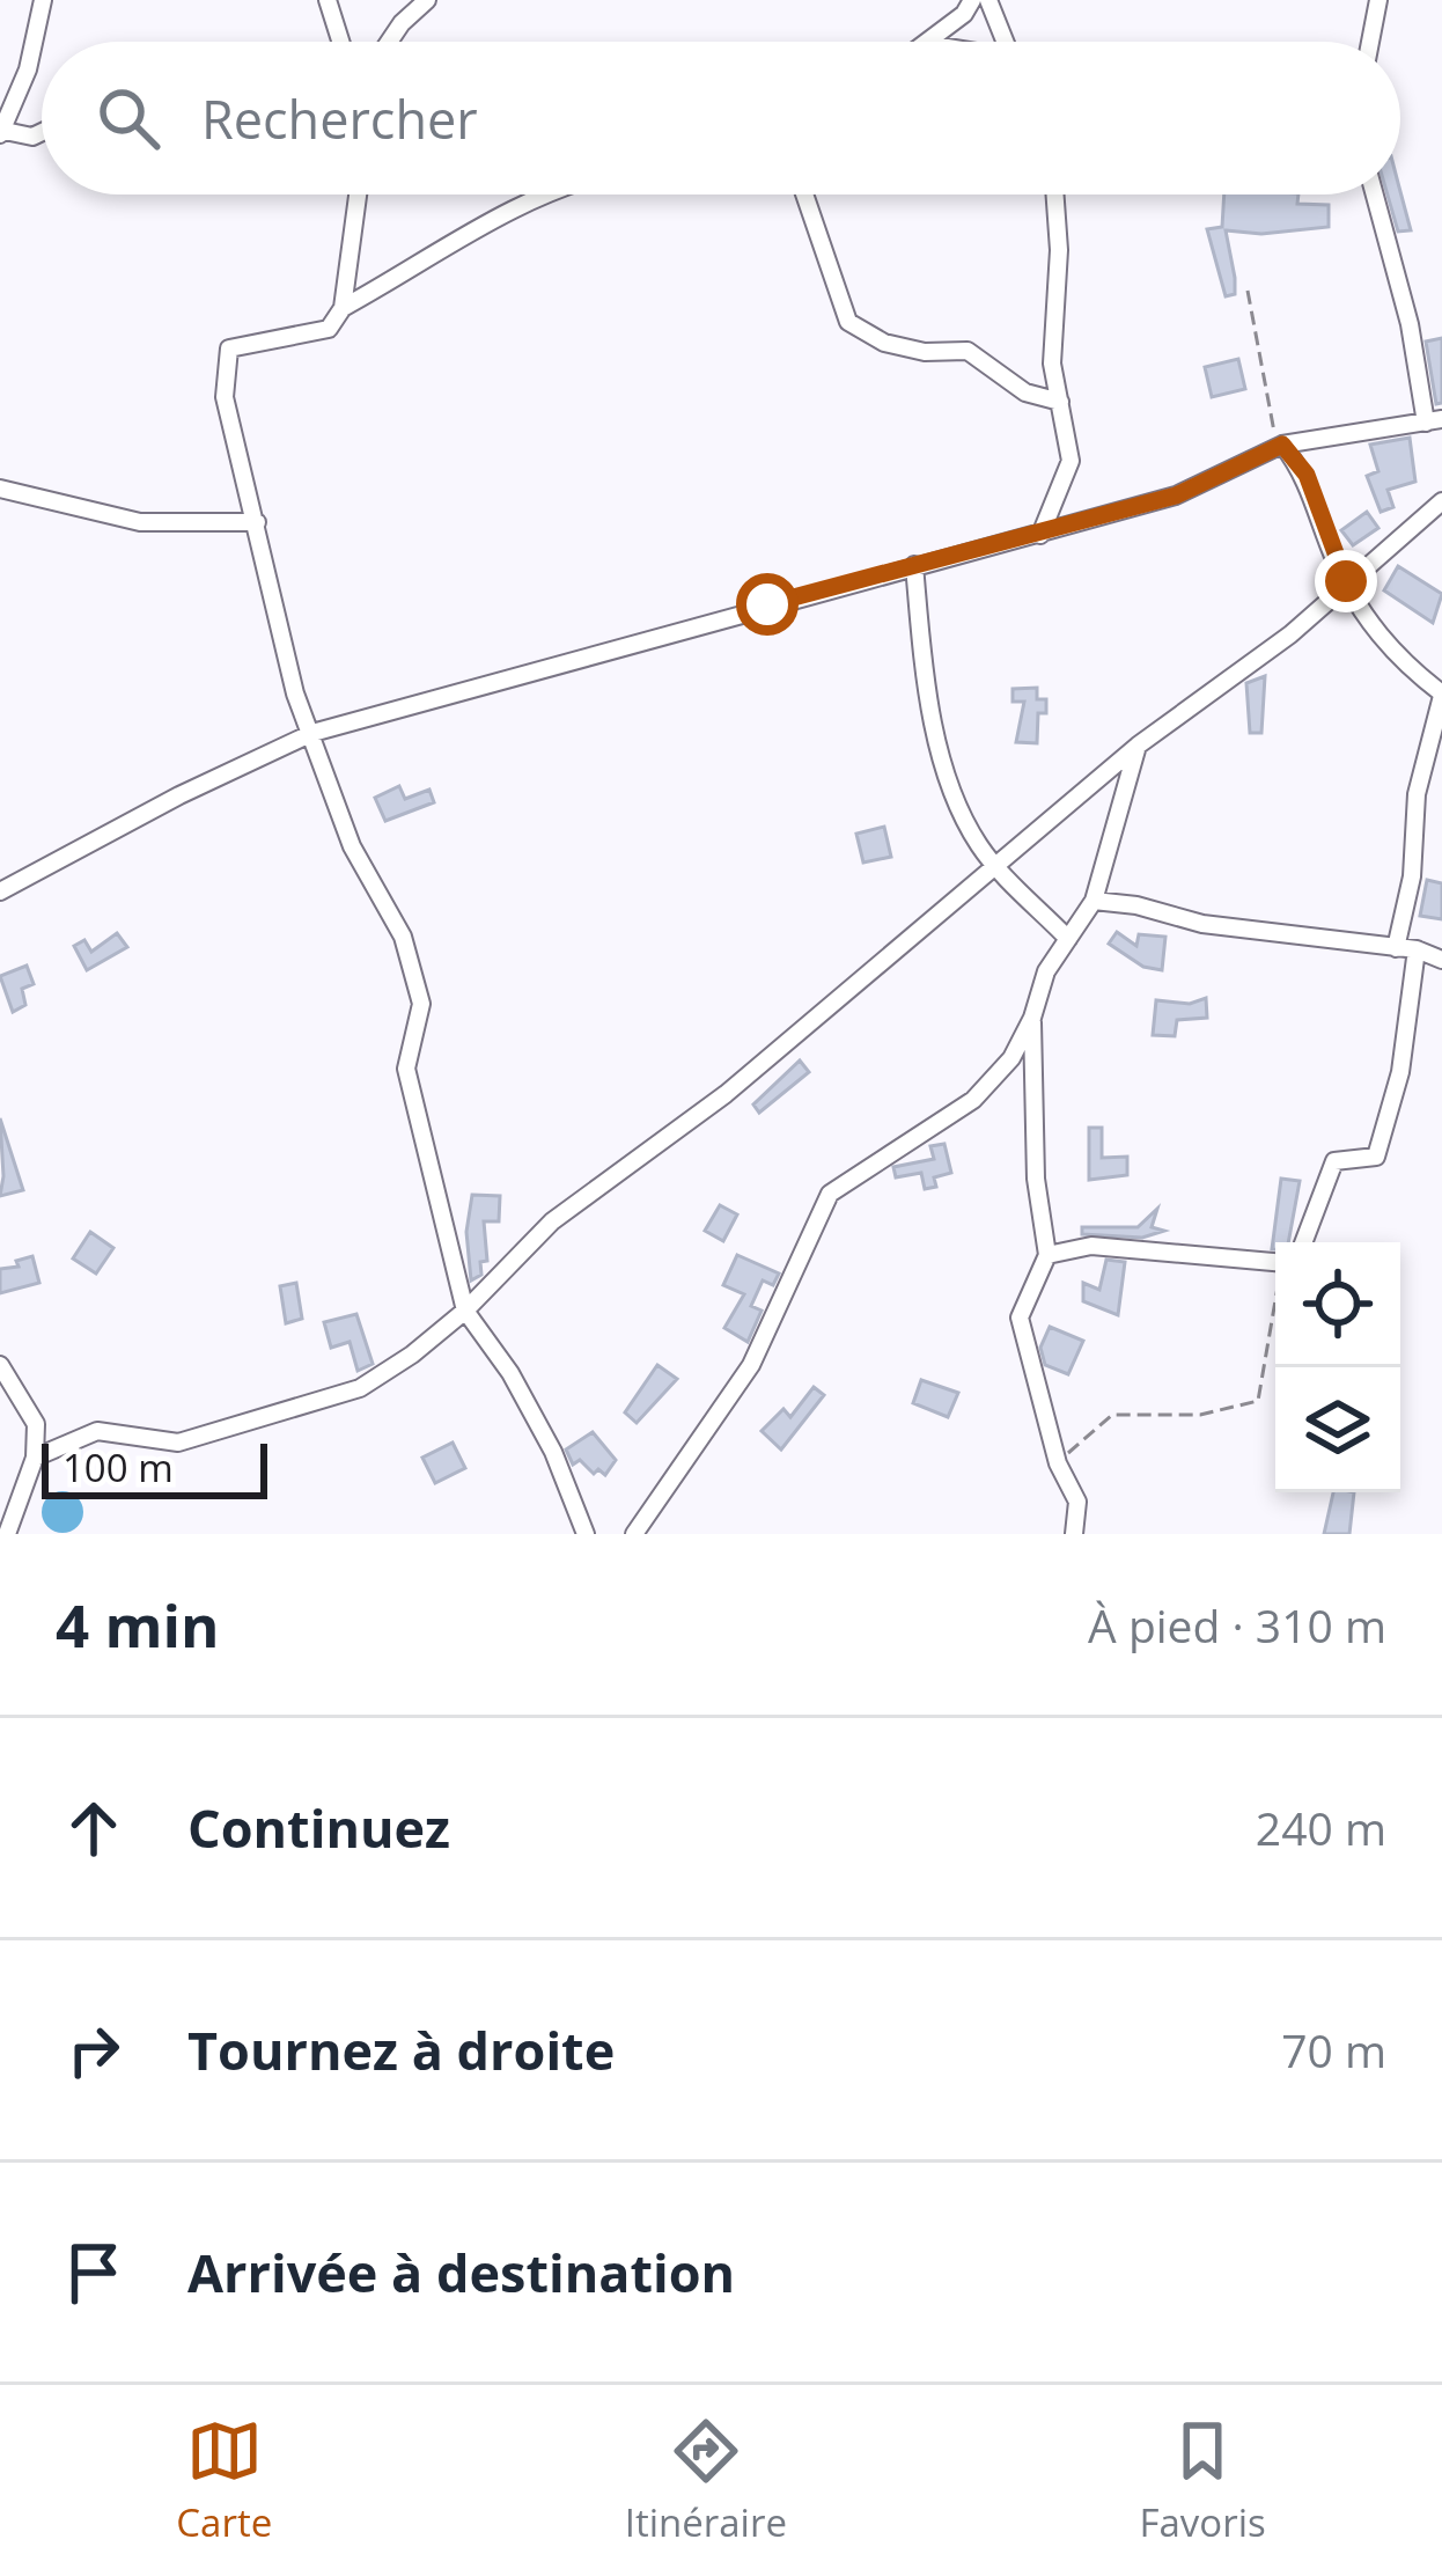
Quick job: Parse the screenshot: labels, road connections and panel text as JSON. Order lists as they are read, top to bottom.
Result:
{
  "scale_bar": "100 m",
  "page": {
    "search": "Rechercher",
    "scale": "100 m",
    "heading": ["4 min", "À pied · 310 m"],
    "list": [
      ["Continuez", "240 m"],
      ["Tournez à droite", "70 m"],
      "Arrivée à destination"
    ],
    "nav": ["Carte", "Itinéraire", "Favoris"]
  }
}
